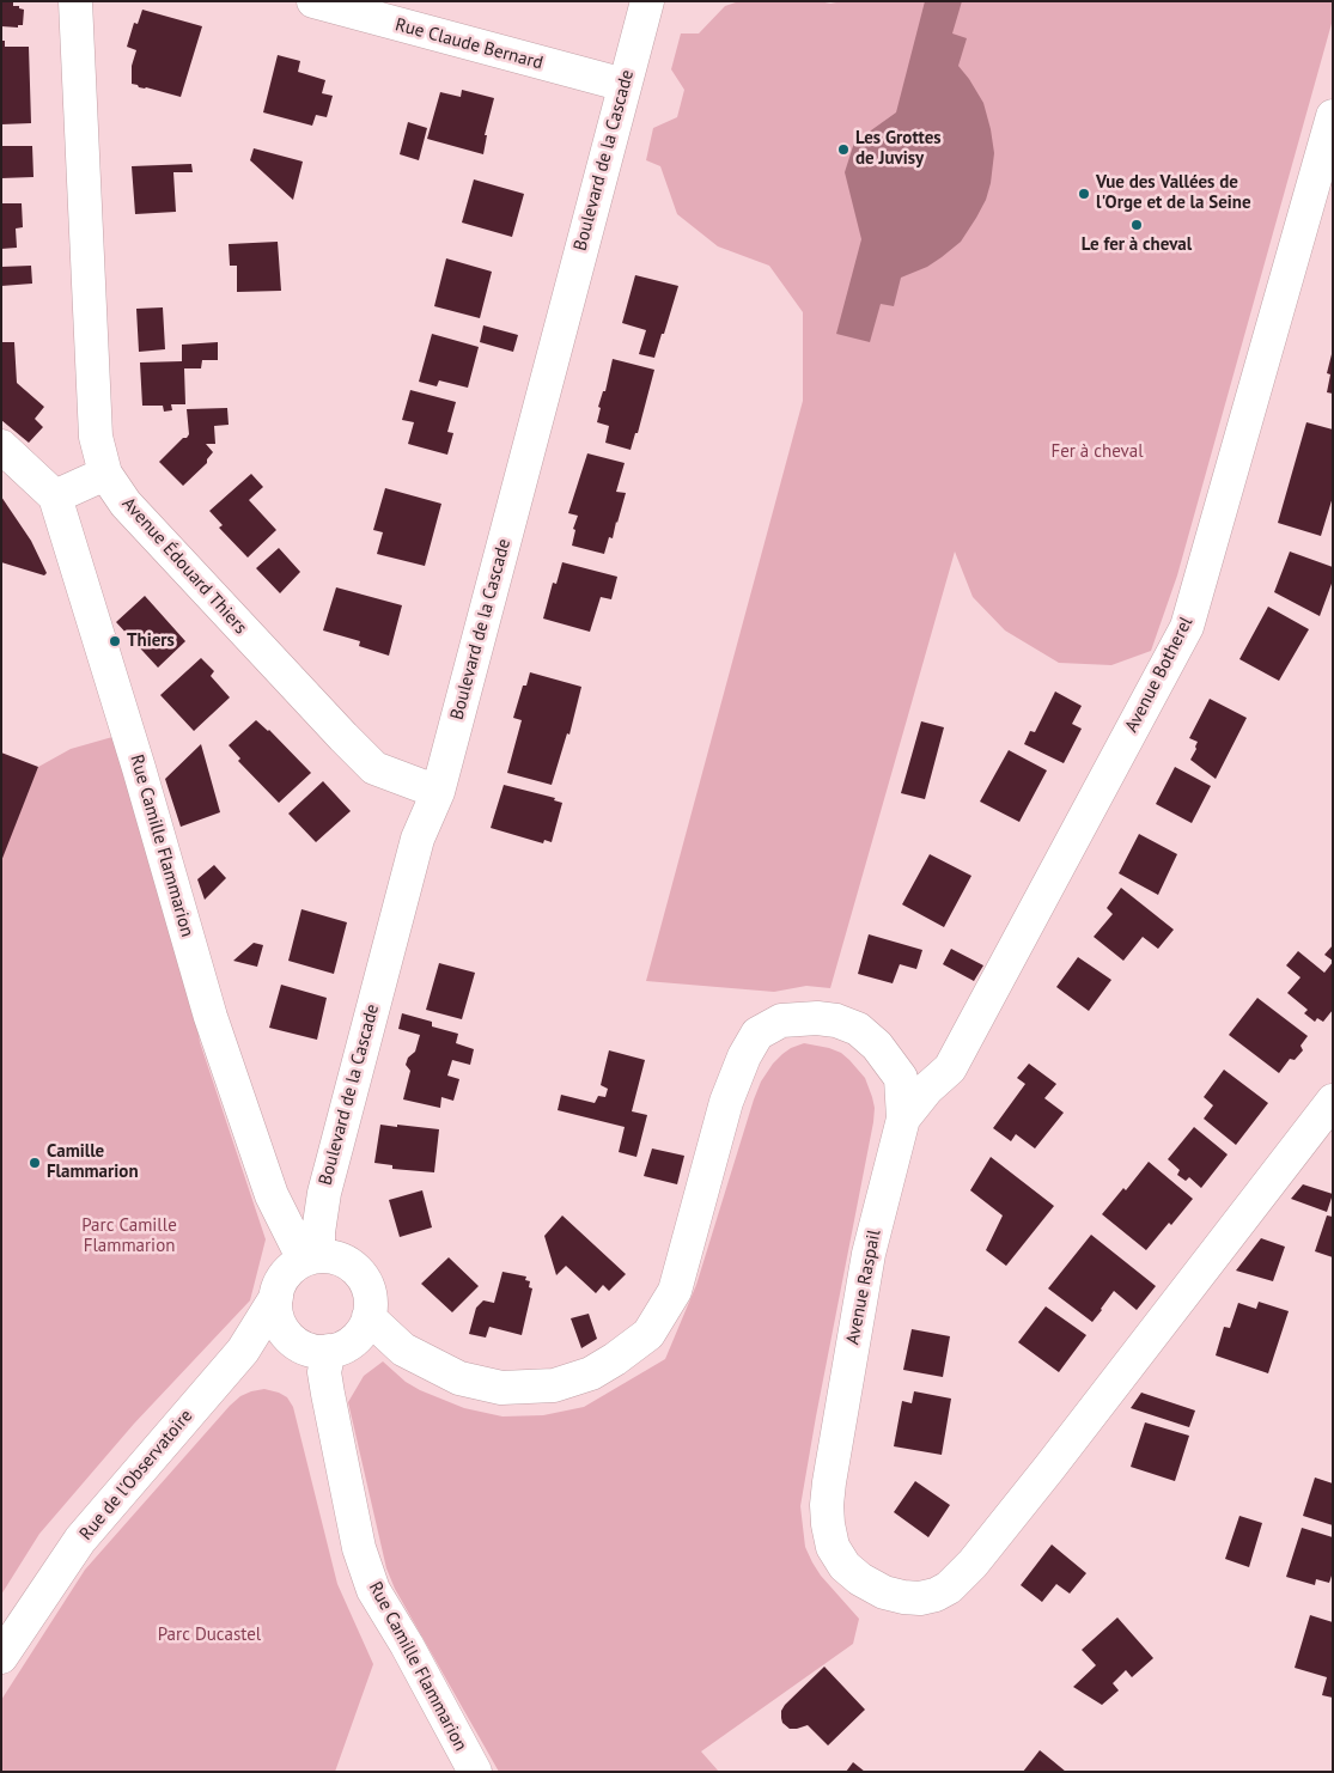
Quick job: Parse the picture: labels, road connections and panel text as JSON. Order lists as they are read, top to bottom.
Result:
{
  "streets": {
    "street": [
      "Rue Claude Bernard",
      "Boulevard de la Cascade",
      "Avenue Édouard Thiers",
      "Avenue Botherel",
      "Rue Camille Flammarion",
      "Avenue Raspail",
      "Rue de l'Observatoire"
    ]
  },
  "crossings": [
    ["Rue Claude Bernard", "Boulevard de la Cascade"],
    ["Boulevard de la Cascade", "Avenue Édouard Thiers"],
    ["Boulevard de la Cascade", "Rue Camille Flammarion"],
    ["Boulevard de la Cascade", "Avenue Raspail"],
    ["Boulevard de la Cascade", "Rue de l'Observatoire"],
    ["Avenue Botherel", "Avenue Raspail"],
    ["Rue Camille Flammarion", "Avenue Raspail"],
    ["Rue Camille Flammarion", "Rue de l'Observatoire"],
    ["Avenue Raspail", "Rue de l'Observatoire"]
  ],
  "parks": ["Fer à cheval", "Parc Camille Flammarion", "Parc Ducastel"],
  "places": [
    "Les Grottes de Juvisy",
    "Vue des Vallées de l'Orge et de la Seine",
    "Le fer à cheval",
    "Thiers",
    "Camille Flammarion"
  ]
}
